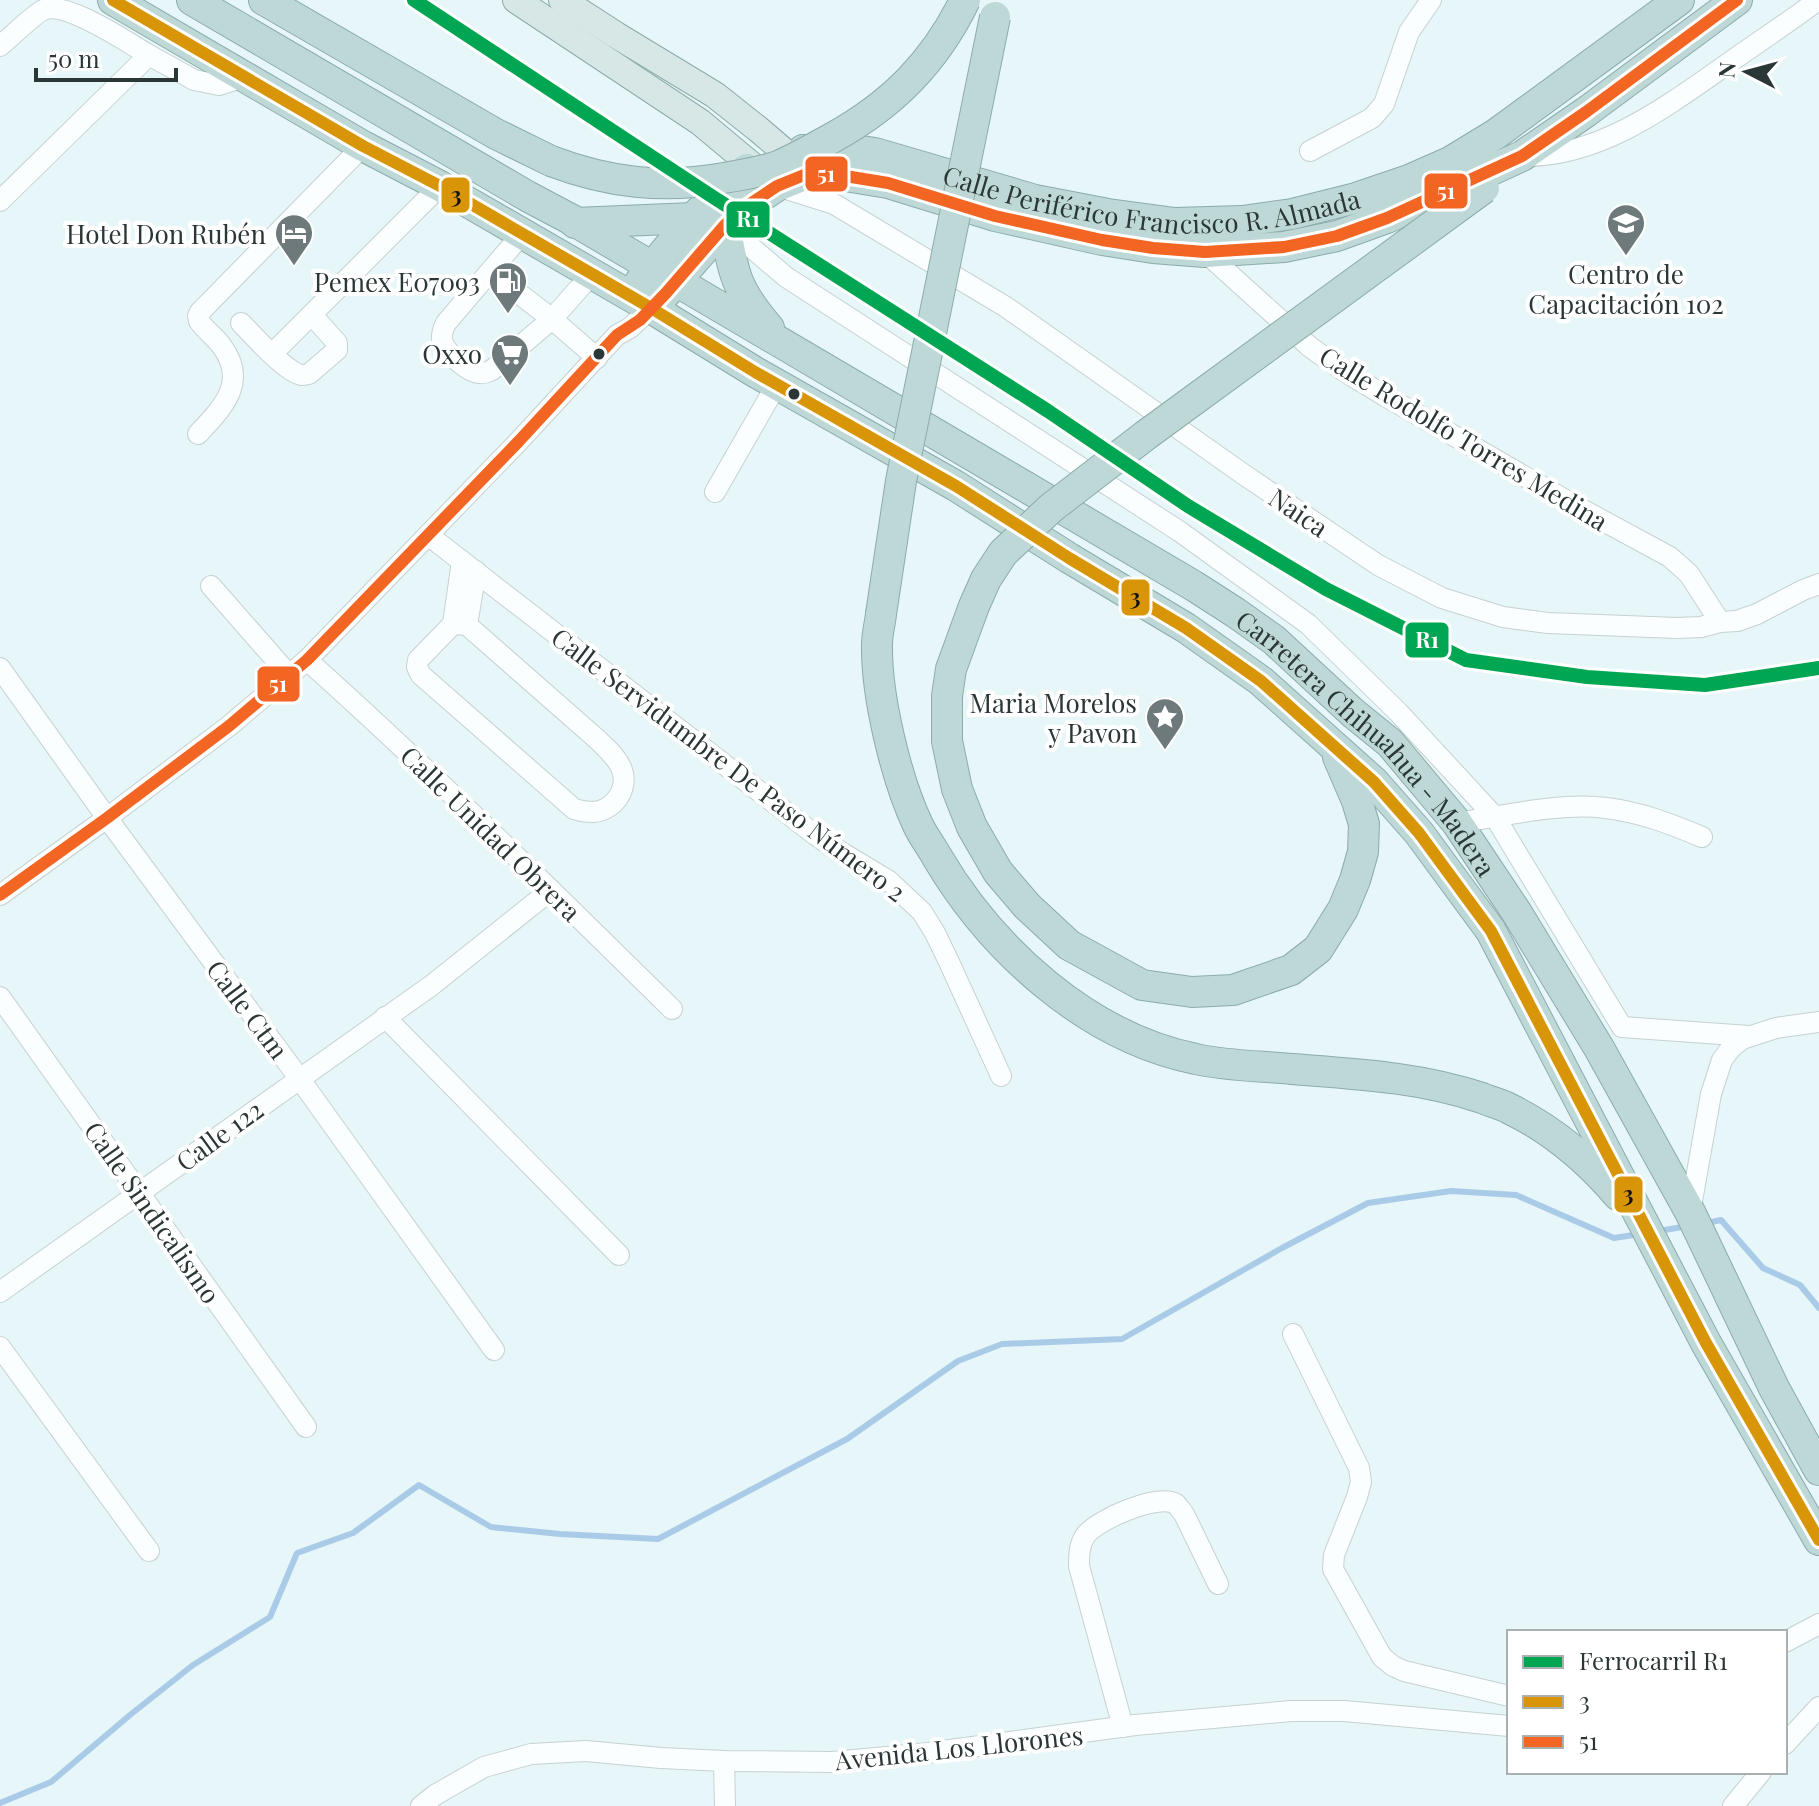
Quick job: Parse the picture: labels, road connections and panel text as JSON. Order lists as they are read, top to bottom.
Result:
{
  "streets": {
    "highway": ["Calle Periférico Francisco R. Almada", "Carretera Chihuahua - Madera"],
    "street": [
      "Calle Rodolfo Torres Medina",
      "Naica",
      "Calle Servidumbre De Paso Número 2",
      "Calle Unidad Obrera",
      "Calle Ctm",
      "Calle 122",
      "Calle Sindicalismo",
      "Avenida Los Llorones"
    ]
  },
  "crossings": [
    ["Calle Periférico Francisco R. Almada", "Calle Rodolfo Torres Medina"],
    ["Calle Periférico Francisco R. Almada", "Naica"],
    ["Calle Periférico Francisco R. Almada", "Carretera Chihuahua - Madera"],
    ["Calle Rodolfo Torres Medina", "Naica"],
    ["Calle Unidad Obrera", "Calle 122"],
    ["Calle Ctm", "Calle 122"],
    ["Calle 122", "Calle Sindicalismo"]
  ],
  "places": {
    "school or university": ["Centro de Capacitación 102"],
    "hotel": ["Hotel Don Rubén"],
    "fuel station": ["Pemex E07093"],
    "supermarket": ["Oxxo"],
    "place": ["Maria Morelos y Pavon"]
  },
  "lines": ["rail line R1", "transit line 3", "transit line 51"],
  "legend": ["Ferrocarril R1", "3", "51"],
  "scale_bar": "50 m",
  "north": "left"
}
